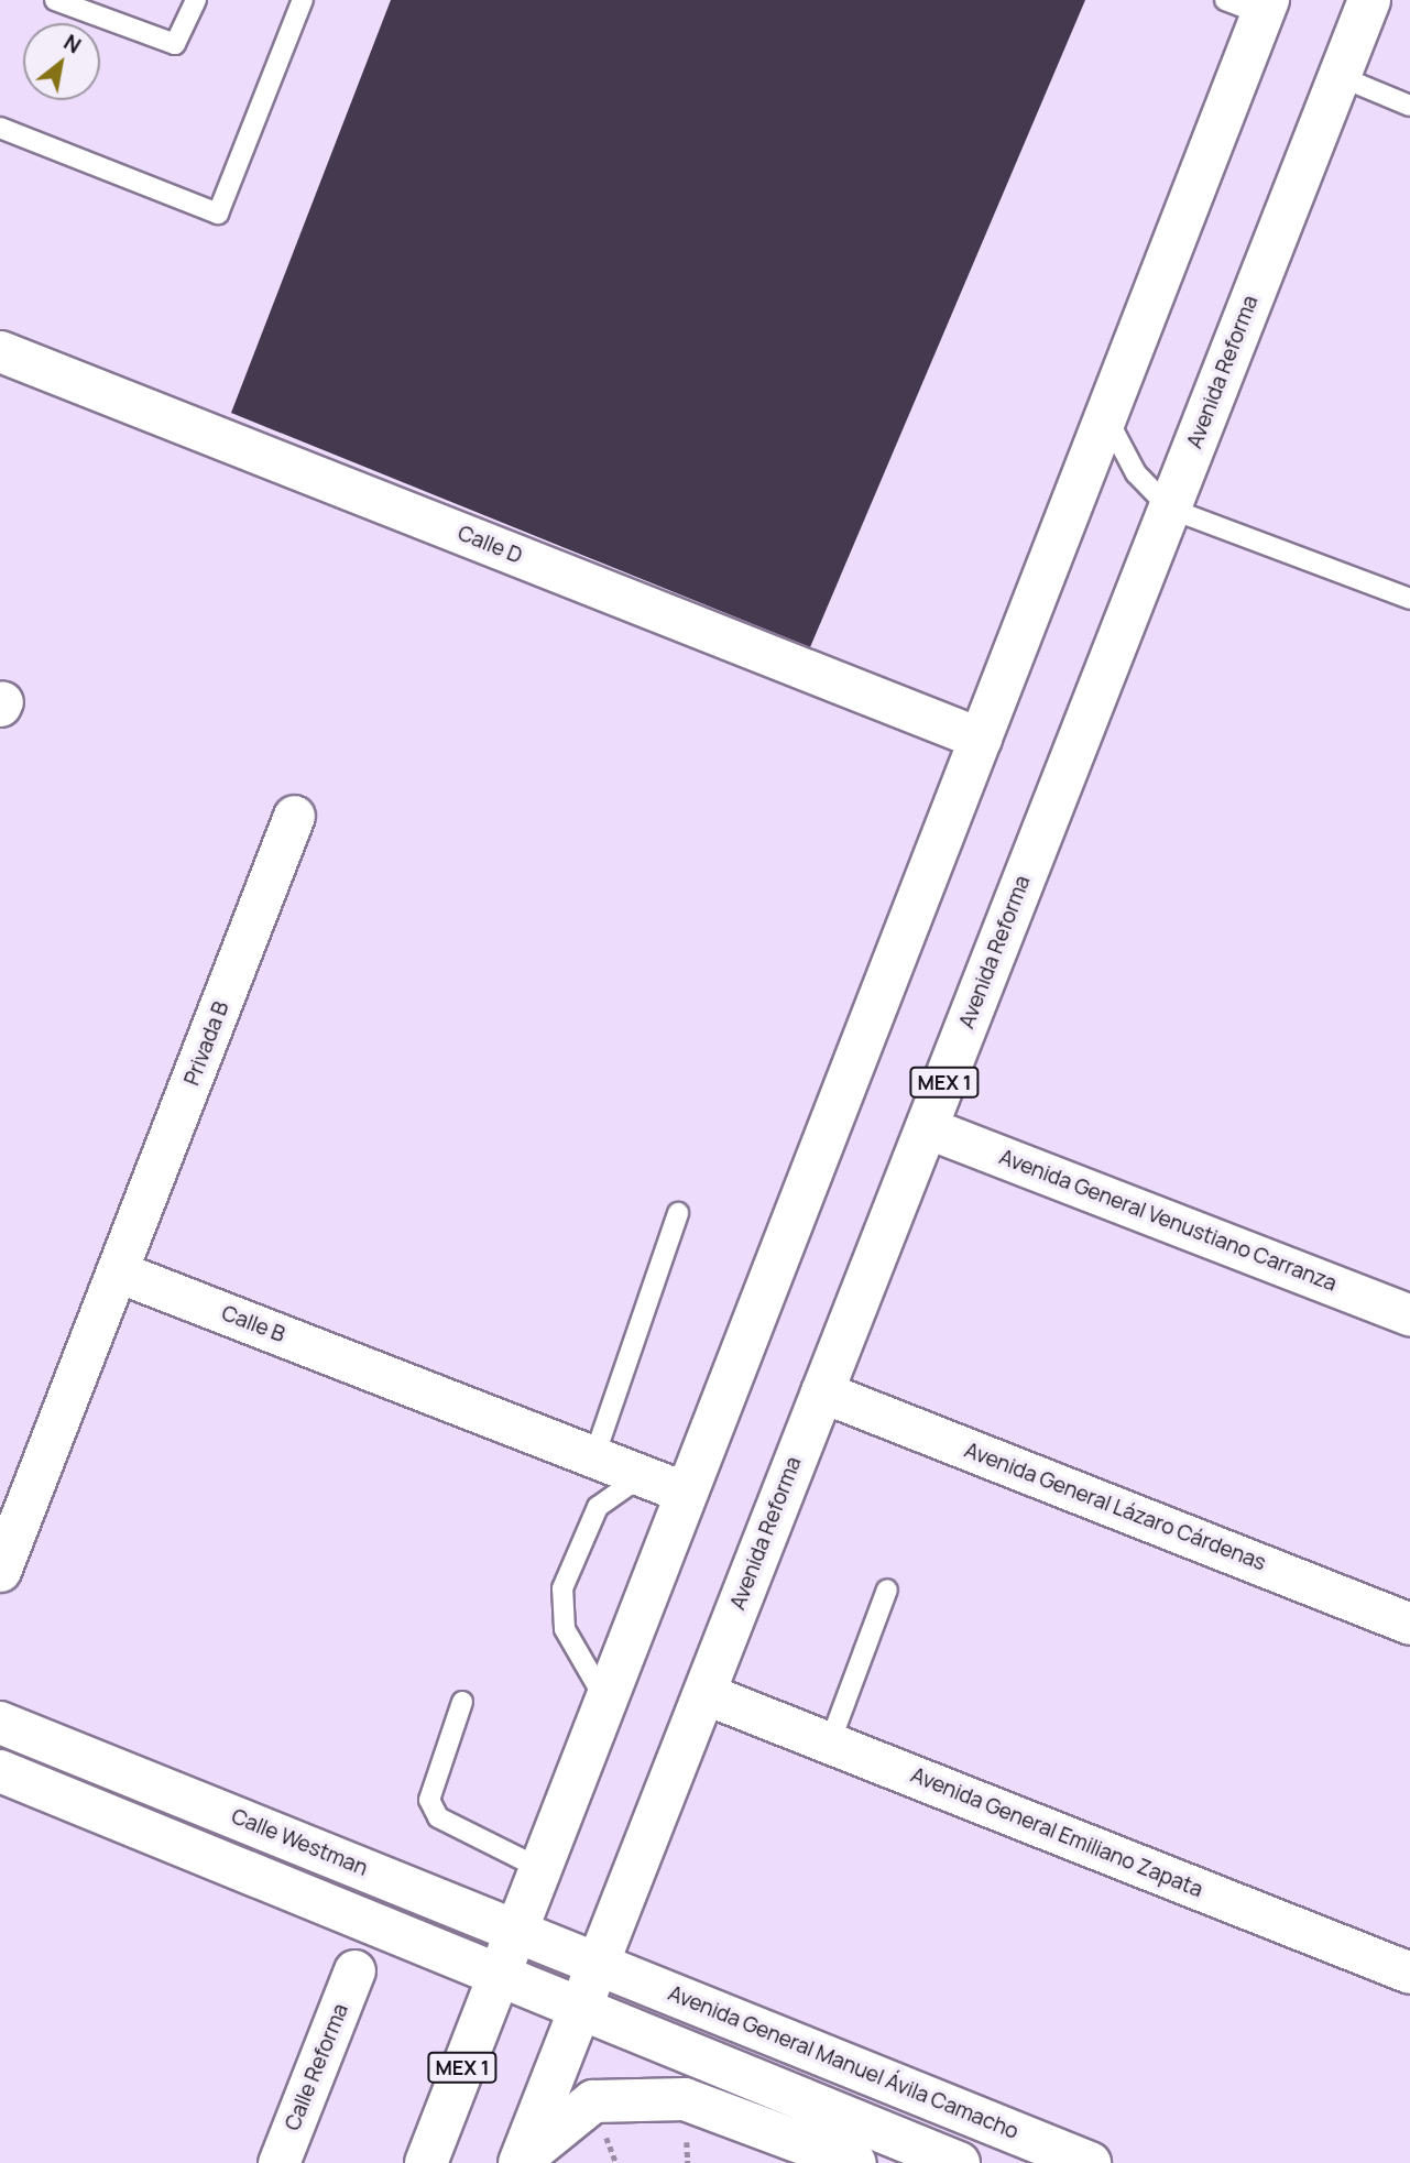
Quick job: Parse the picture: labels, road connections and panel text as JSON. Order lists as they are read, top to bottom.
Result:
{
  "streets": {
    "main road": [
      "Avenida Reforma",
      "MEX 1",
      "Calle Westman",
      "Avenida General Manuel Ávila Camacho"
    ],
    "street": [
      "Calle D",
      "Privada B",
      "Avenida General Venustiano Carranza",
      "Calle B",
      "Avenida General Lázaro Cárdenas",
      "Avenida General Emiliano Zapata",
      "Calle Reforma"
    ]
  },
  "crossings": [
    ["Avenida Reforma", "Avenida General Venustiano Carranza"],
    ["Avenida Reforma", "Avenida General Lázaro Cárdenas"],
    ["Avenida Reforma", "Avenida General Emiliano Zapata"],
    ["Avenida Reforma", "Calle Westman"],
    ["Avenida Reforma", "Avenida General Manuel Ávila Camacho"],
    ["Calle D", "MEX 1"],
    ["Privada B", "Calle B"],
    ["MEX 1", "Calle B"],
    ["MEX 1", "Calle Westman"],
    ["Calle Westman", "Avenida General Manuel Ávila Camacho"]
  ],
  "north": "top right"
}
